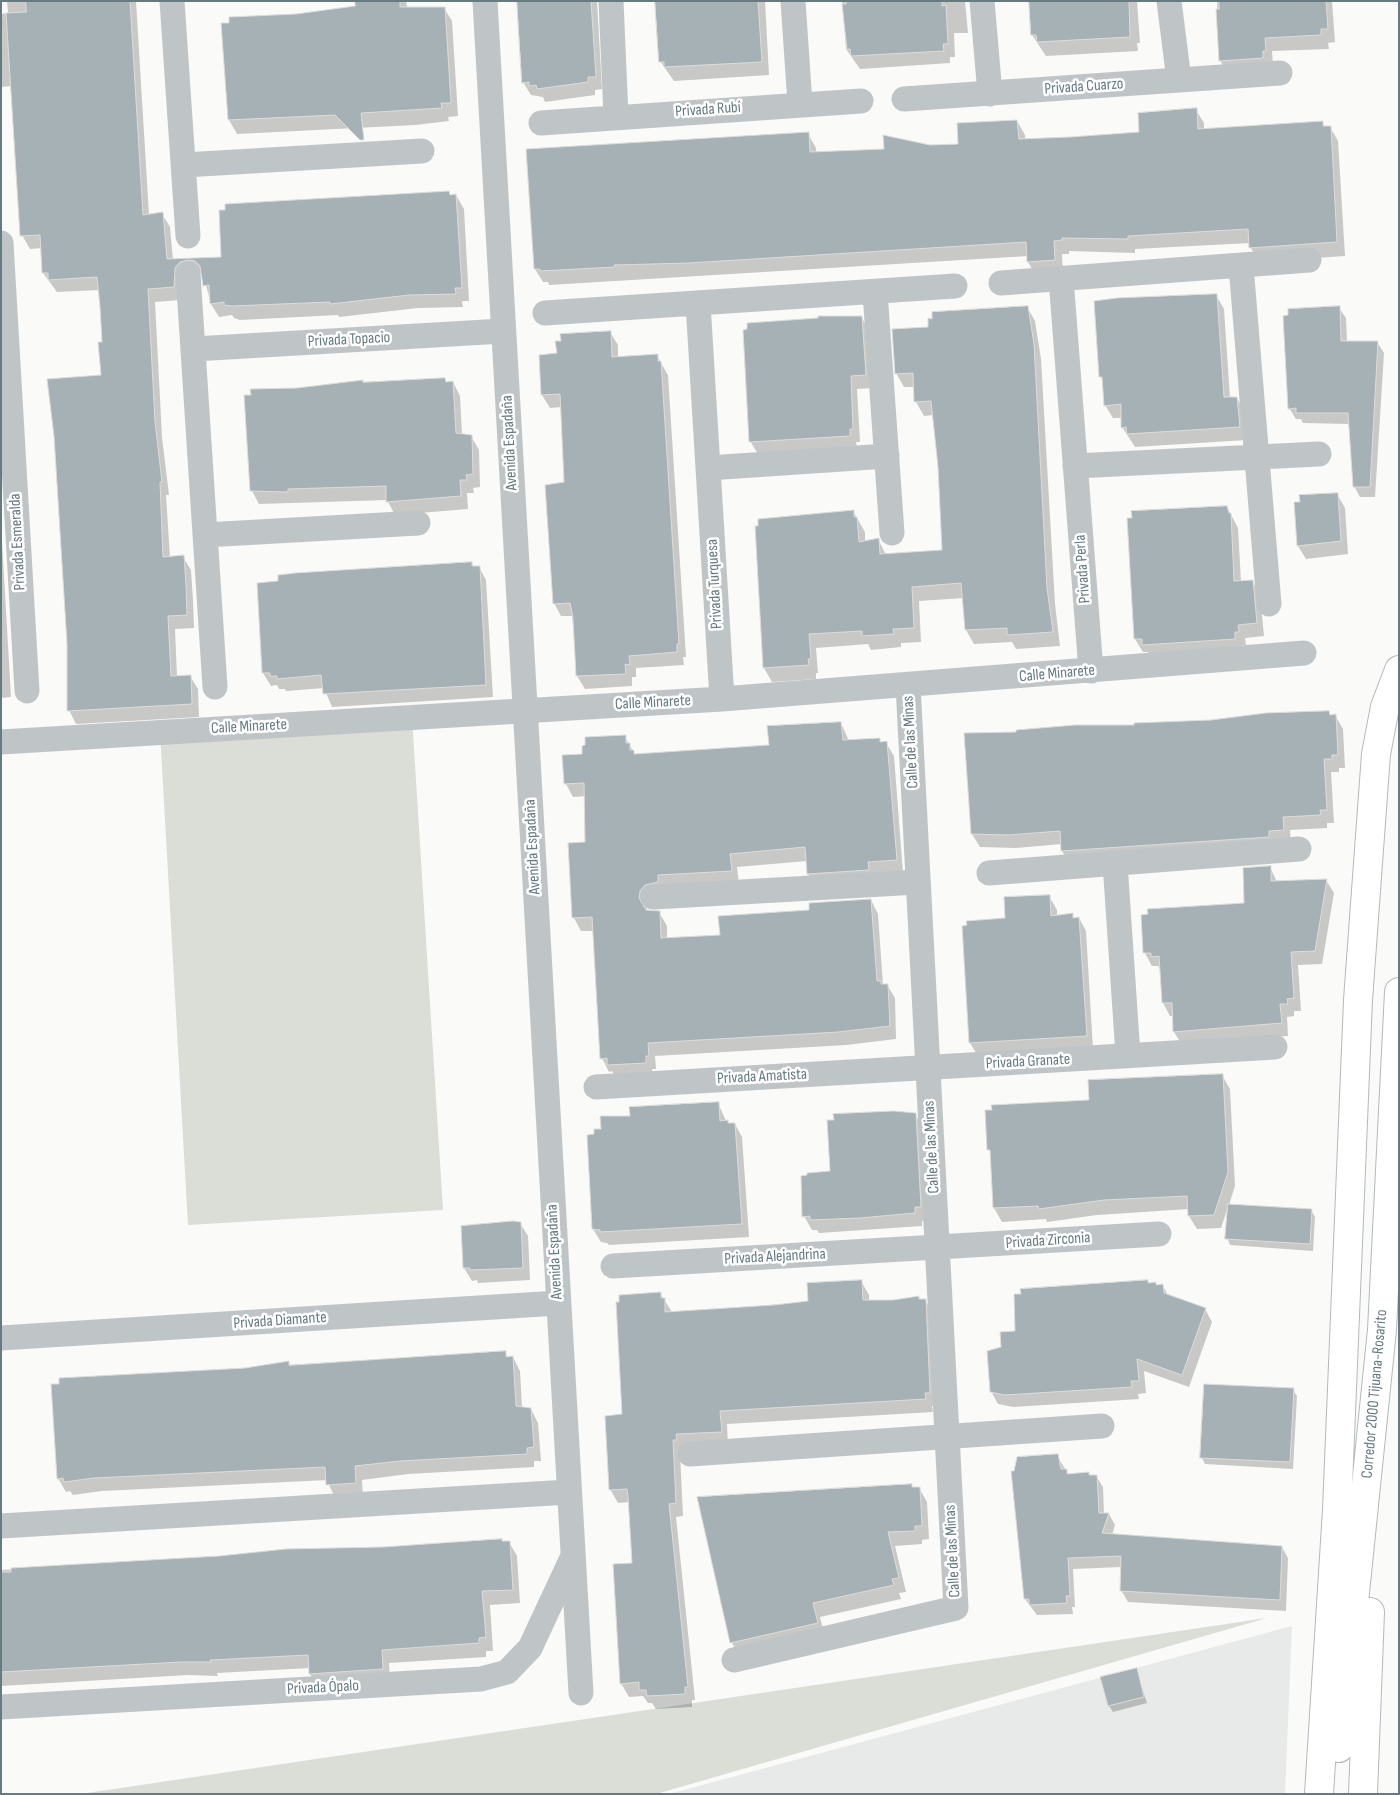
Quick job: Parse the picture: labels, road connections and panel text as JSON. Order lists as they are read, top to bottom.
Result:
{
  "streets": {
    "highway": ["Corredor 2000 Tijuana-Rosarito"],
    "street": [
      "Privada Cuarzo",
      "Privada Rubí",
      "Privada Topacio",
      "Avenida Espadaña",
      "Privada Esmeralda",
      "Privada Perla",
      "Privada Turquesa",
      "Calle Minarete",
      "Calle de las Minas",
      "Privada Granate",
      "Privada Amatista",
      "Privada Zirconia",
      "Privada Alejandrina",
      "Privada Diamante",
      "Privada Ópalo"
    ]
  },
  "crossings": [
    ["Privada Topacio", "Avenida Espadaña"],
    ["Avenida Espadaña", "Calle Minarete"],
    ["Avenida Espadaña", "Privada Diamante"],
    ["Avenida Espadaña", "Privada Ópalo"],
    ["Privada Perla", "Calle Minarete"],
    ["Privada Turquesa", "Calle Minarete"],
    ["Calle Minarete", "Calle de las Minas"],
    ["Calle de las Minas", "Privada Granate"],
    ["Calle de las Minas", "Privada Amatista"],
    ["Calle de las Minas", "Privada Zirconia"],
    ["Calle de las Minas", "Privada Alejandrina"],
    ["Privada Granate", "Privada Amatista"],
    ["Privada Zirconia", "Privada Alejandrina"]
  ]
}
